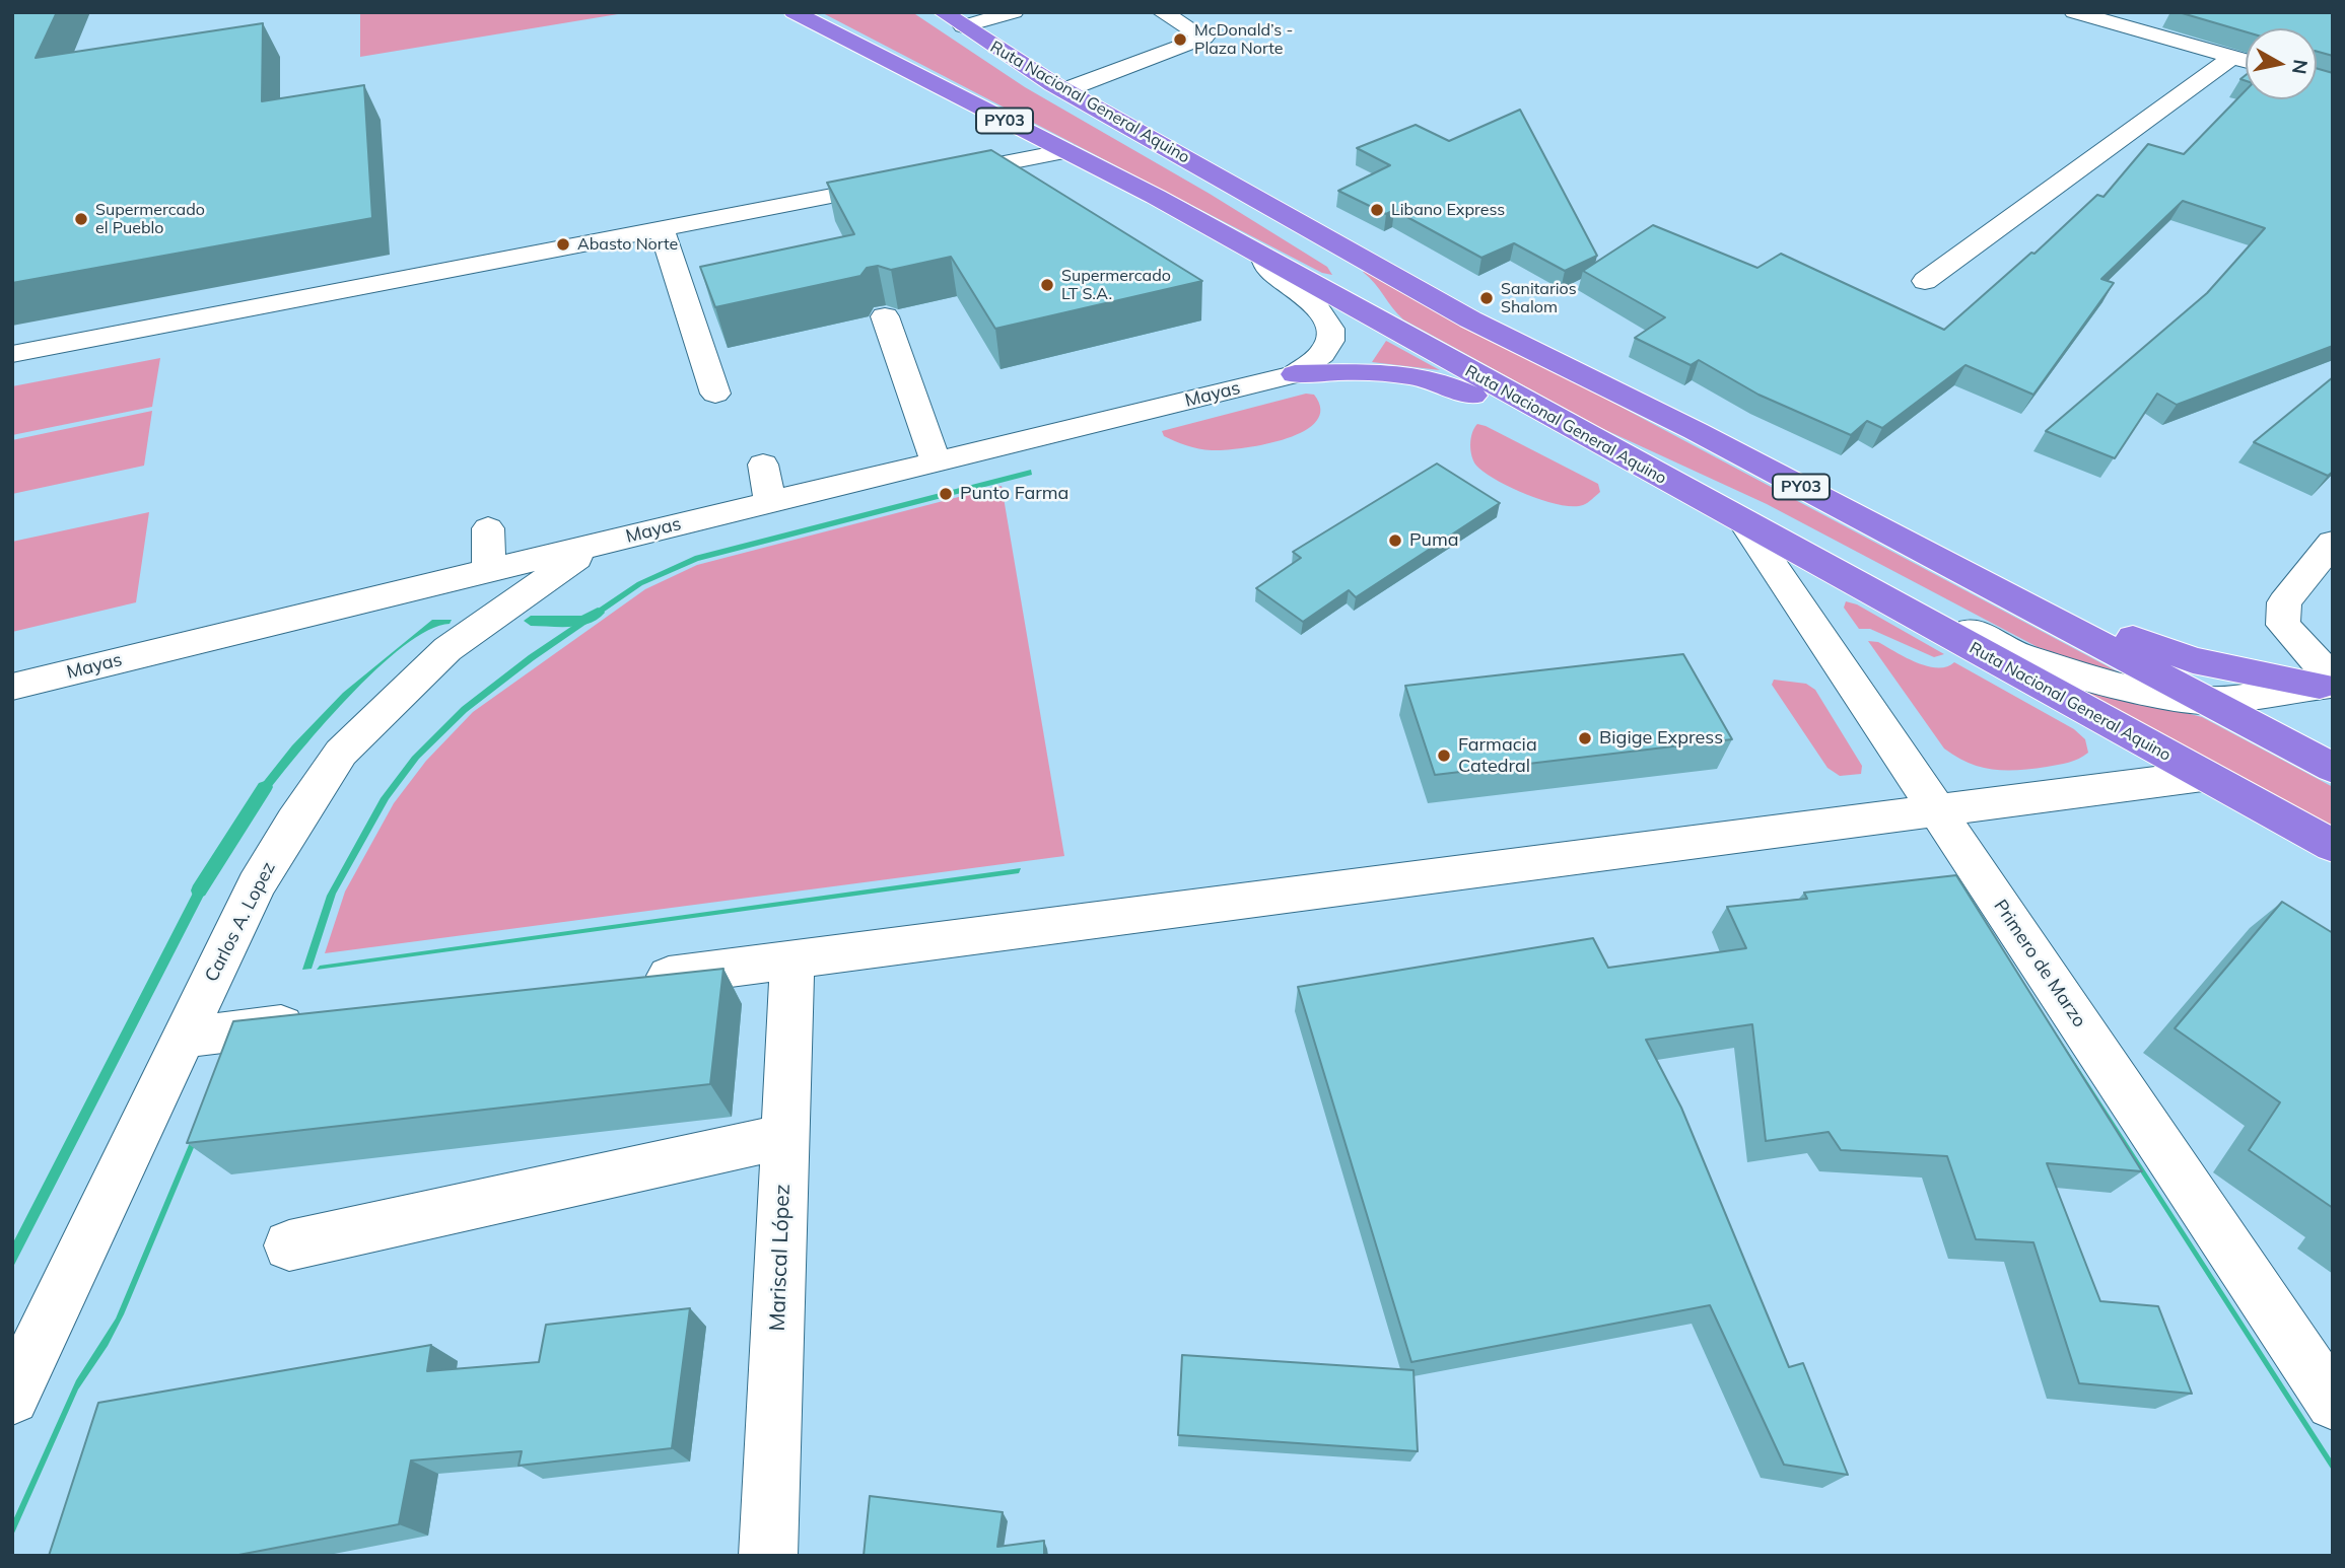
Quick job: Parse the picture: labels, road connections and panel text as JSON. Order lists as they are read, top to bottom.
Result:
{
  "streets": {
    "highway": ["Ruta Nacional General Aquino", "PY03"],
    "street": [
      "Mayas",
      "Carlos A. Lopez",
      "Primero de Marzo",
      "Mariscal López"
    ]
  },
  "crossings": [
    ["Ruta Nacional General Aquino", "Primero de Marzo"],
    ["Mayas", "Carlos A. Lopez"]
  ],
  "places": [
    "McDonald’s - Plaza Norte",
    "Libano Express",
    "Supermercado el Pueblo",
    "Abasto Norte",
    "Supermercado LT S.A.",
    "Sanitarios Shalom",
    "Punto Farma",
    "Puma",
    "Bigige Express",
    "Farmacia Catedral"
  ],
  "north": "right"
}
